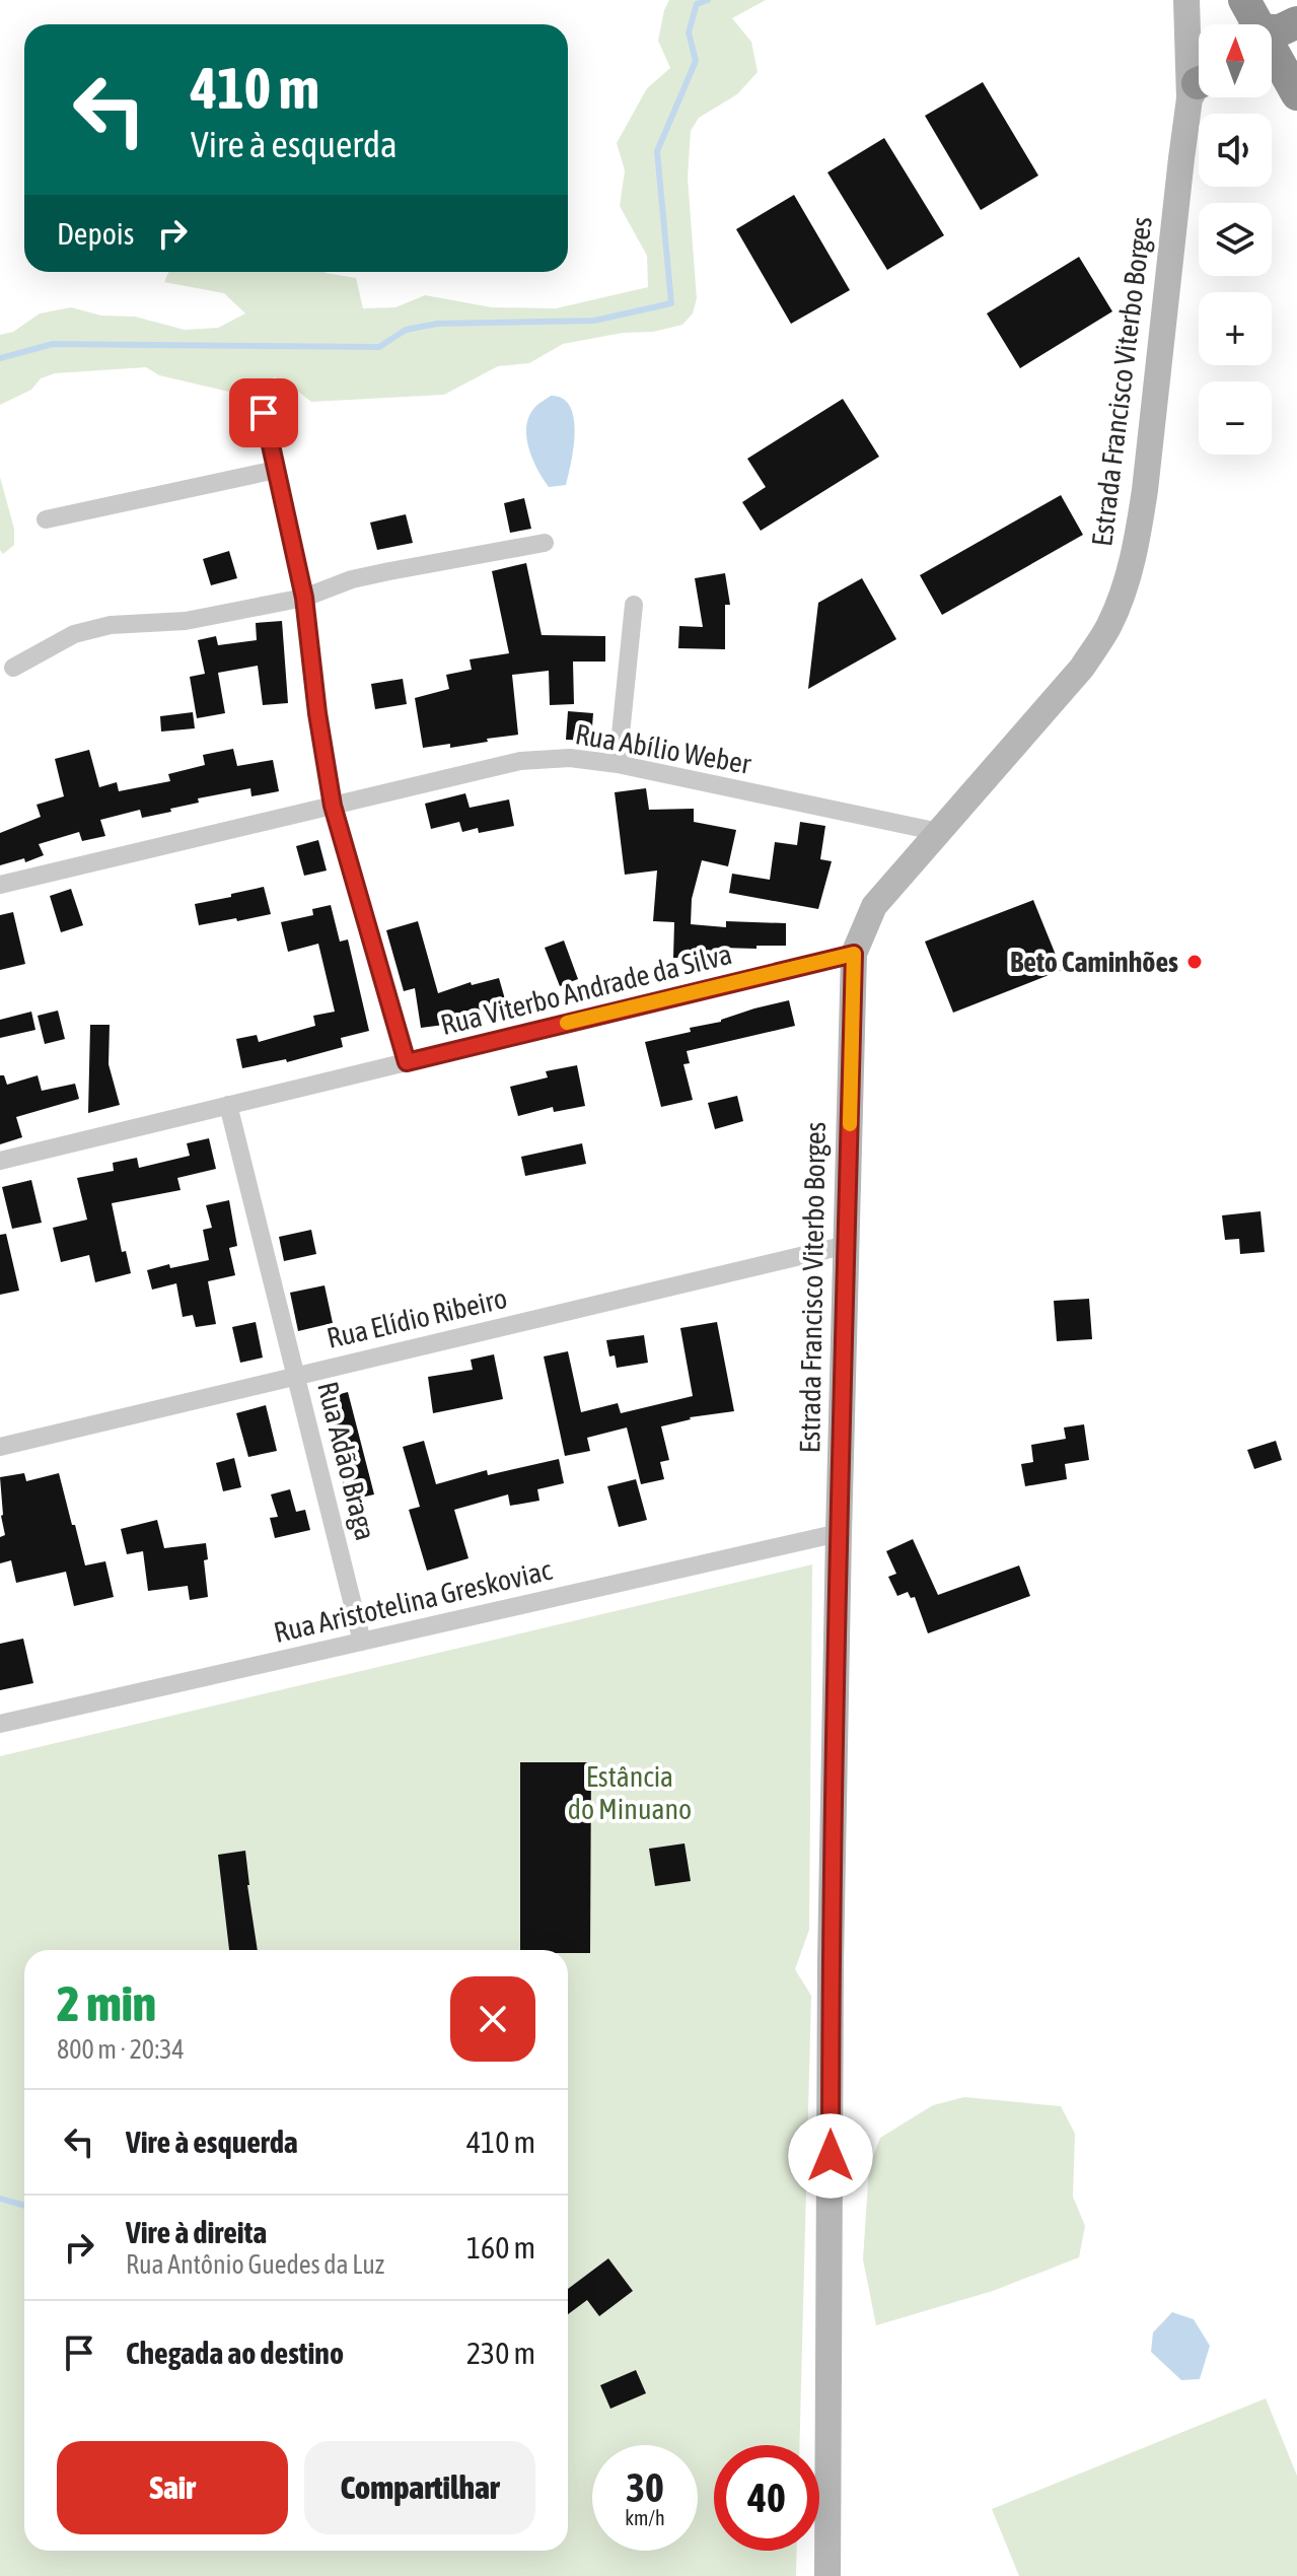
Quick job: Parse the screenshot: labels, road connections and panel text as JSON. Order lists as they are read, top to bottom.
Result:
{
  "streets": {
    "street": [
      "Estrada Francisco Viterbo Borges",
      "Rua Abílio Weber",
      "Rua Viterbo Andrade da Silva",
      "Rua Elídio Ribeiro",
      "Rua Adão Braga",
      "Rua Aristotelina Greskoviac"
    ]
  },
  "crossings": [
    ["Estrada Francisco Viterbo Borges", "Rua Abílio Weber"],
    ["Estrada Francisco Viterbo Borges", "Rua Viterbo Andrade da Silva"],
    ["Estrada Francisco Viterbo Borges", "Rua Elídio Ribeiro"],
    ["Estrada Francisco Viterbo Borges", "Rua Aristotelina Greskoviac"],
    ["Rua Viterbo Andrade da Silva", "Rua Adão Braga"],
    ["Rua Elídio Ribeiro", "Rua Adão Braga"],
    ["Rua Adão Braga", "Rua Aristotelina Greskoviac"]
  ],
  "parks": ["Estância do Minuano"],
  "places": ["Beto Caminhões"],
  "north": "top",
  "page": {
    "map_buttons": ["+", "−"],
    "turn": ["410 m", "Vire à esquerda"],
    "then": "Depois",
    "heading": ["2 min", "800 m · 20:34"],
    "list": [
      {
        "name": "Vire à esquerda",
        "value": "410 m"
      },
      {
        "name": "Vire à direita",
        "note": "Rua Antônio Guedes da Luz",
        "value": "160 m"
      },
      {
        "name": "Chegada ao destino",
        "value": "230 m"
      }
    ],
    "buttons": ["Sair", "Compartilhar"],
    "speed": "30 km/h",
    "limit": "40"
  }
}
